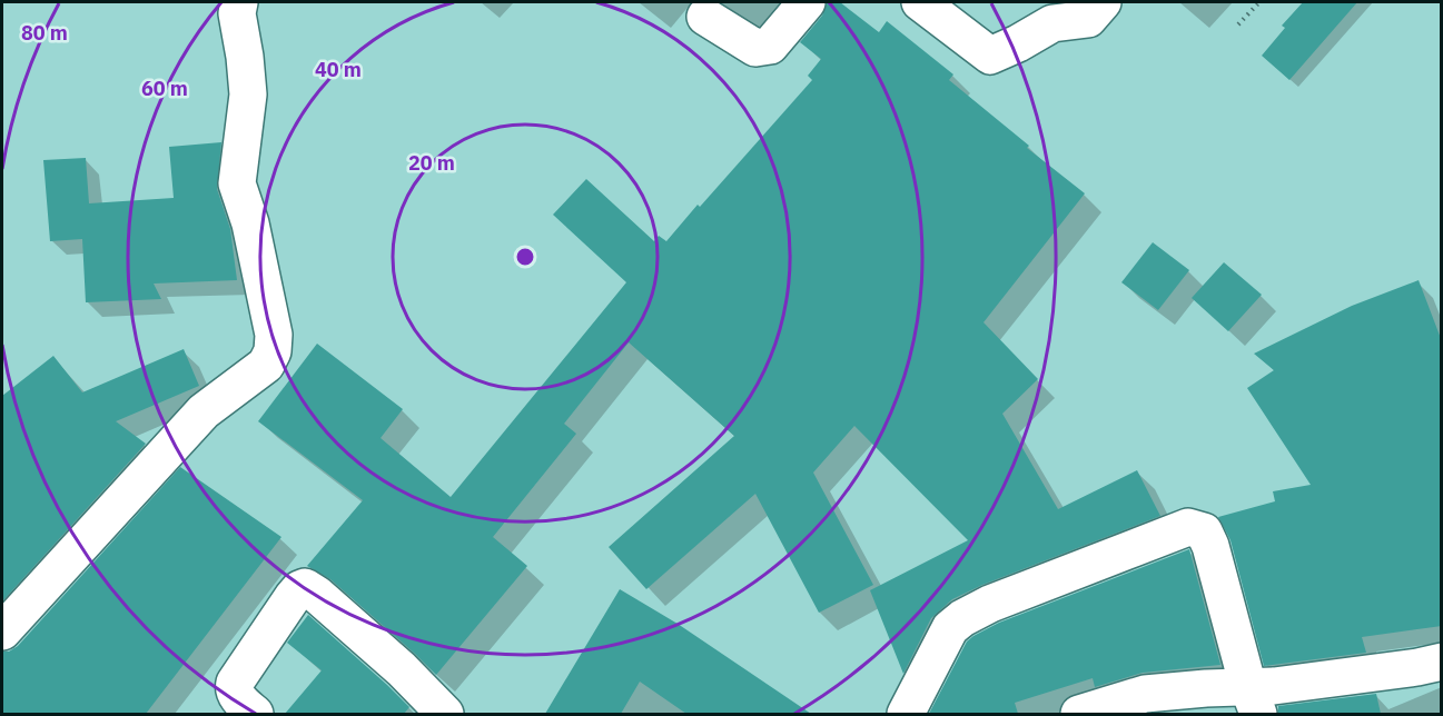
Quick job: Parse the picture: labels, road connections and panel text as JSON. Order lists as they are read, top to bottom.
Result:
{
  "rings": [
    "80 m",
    "40 m",
    "60 m",
    "20 m"
  ]
}
